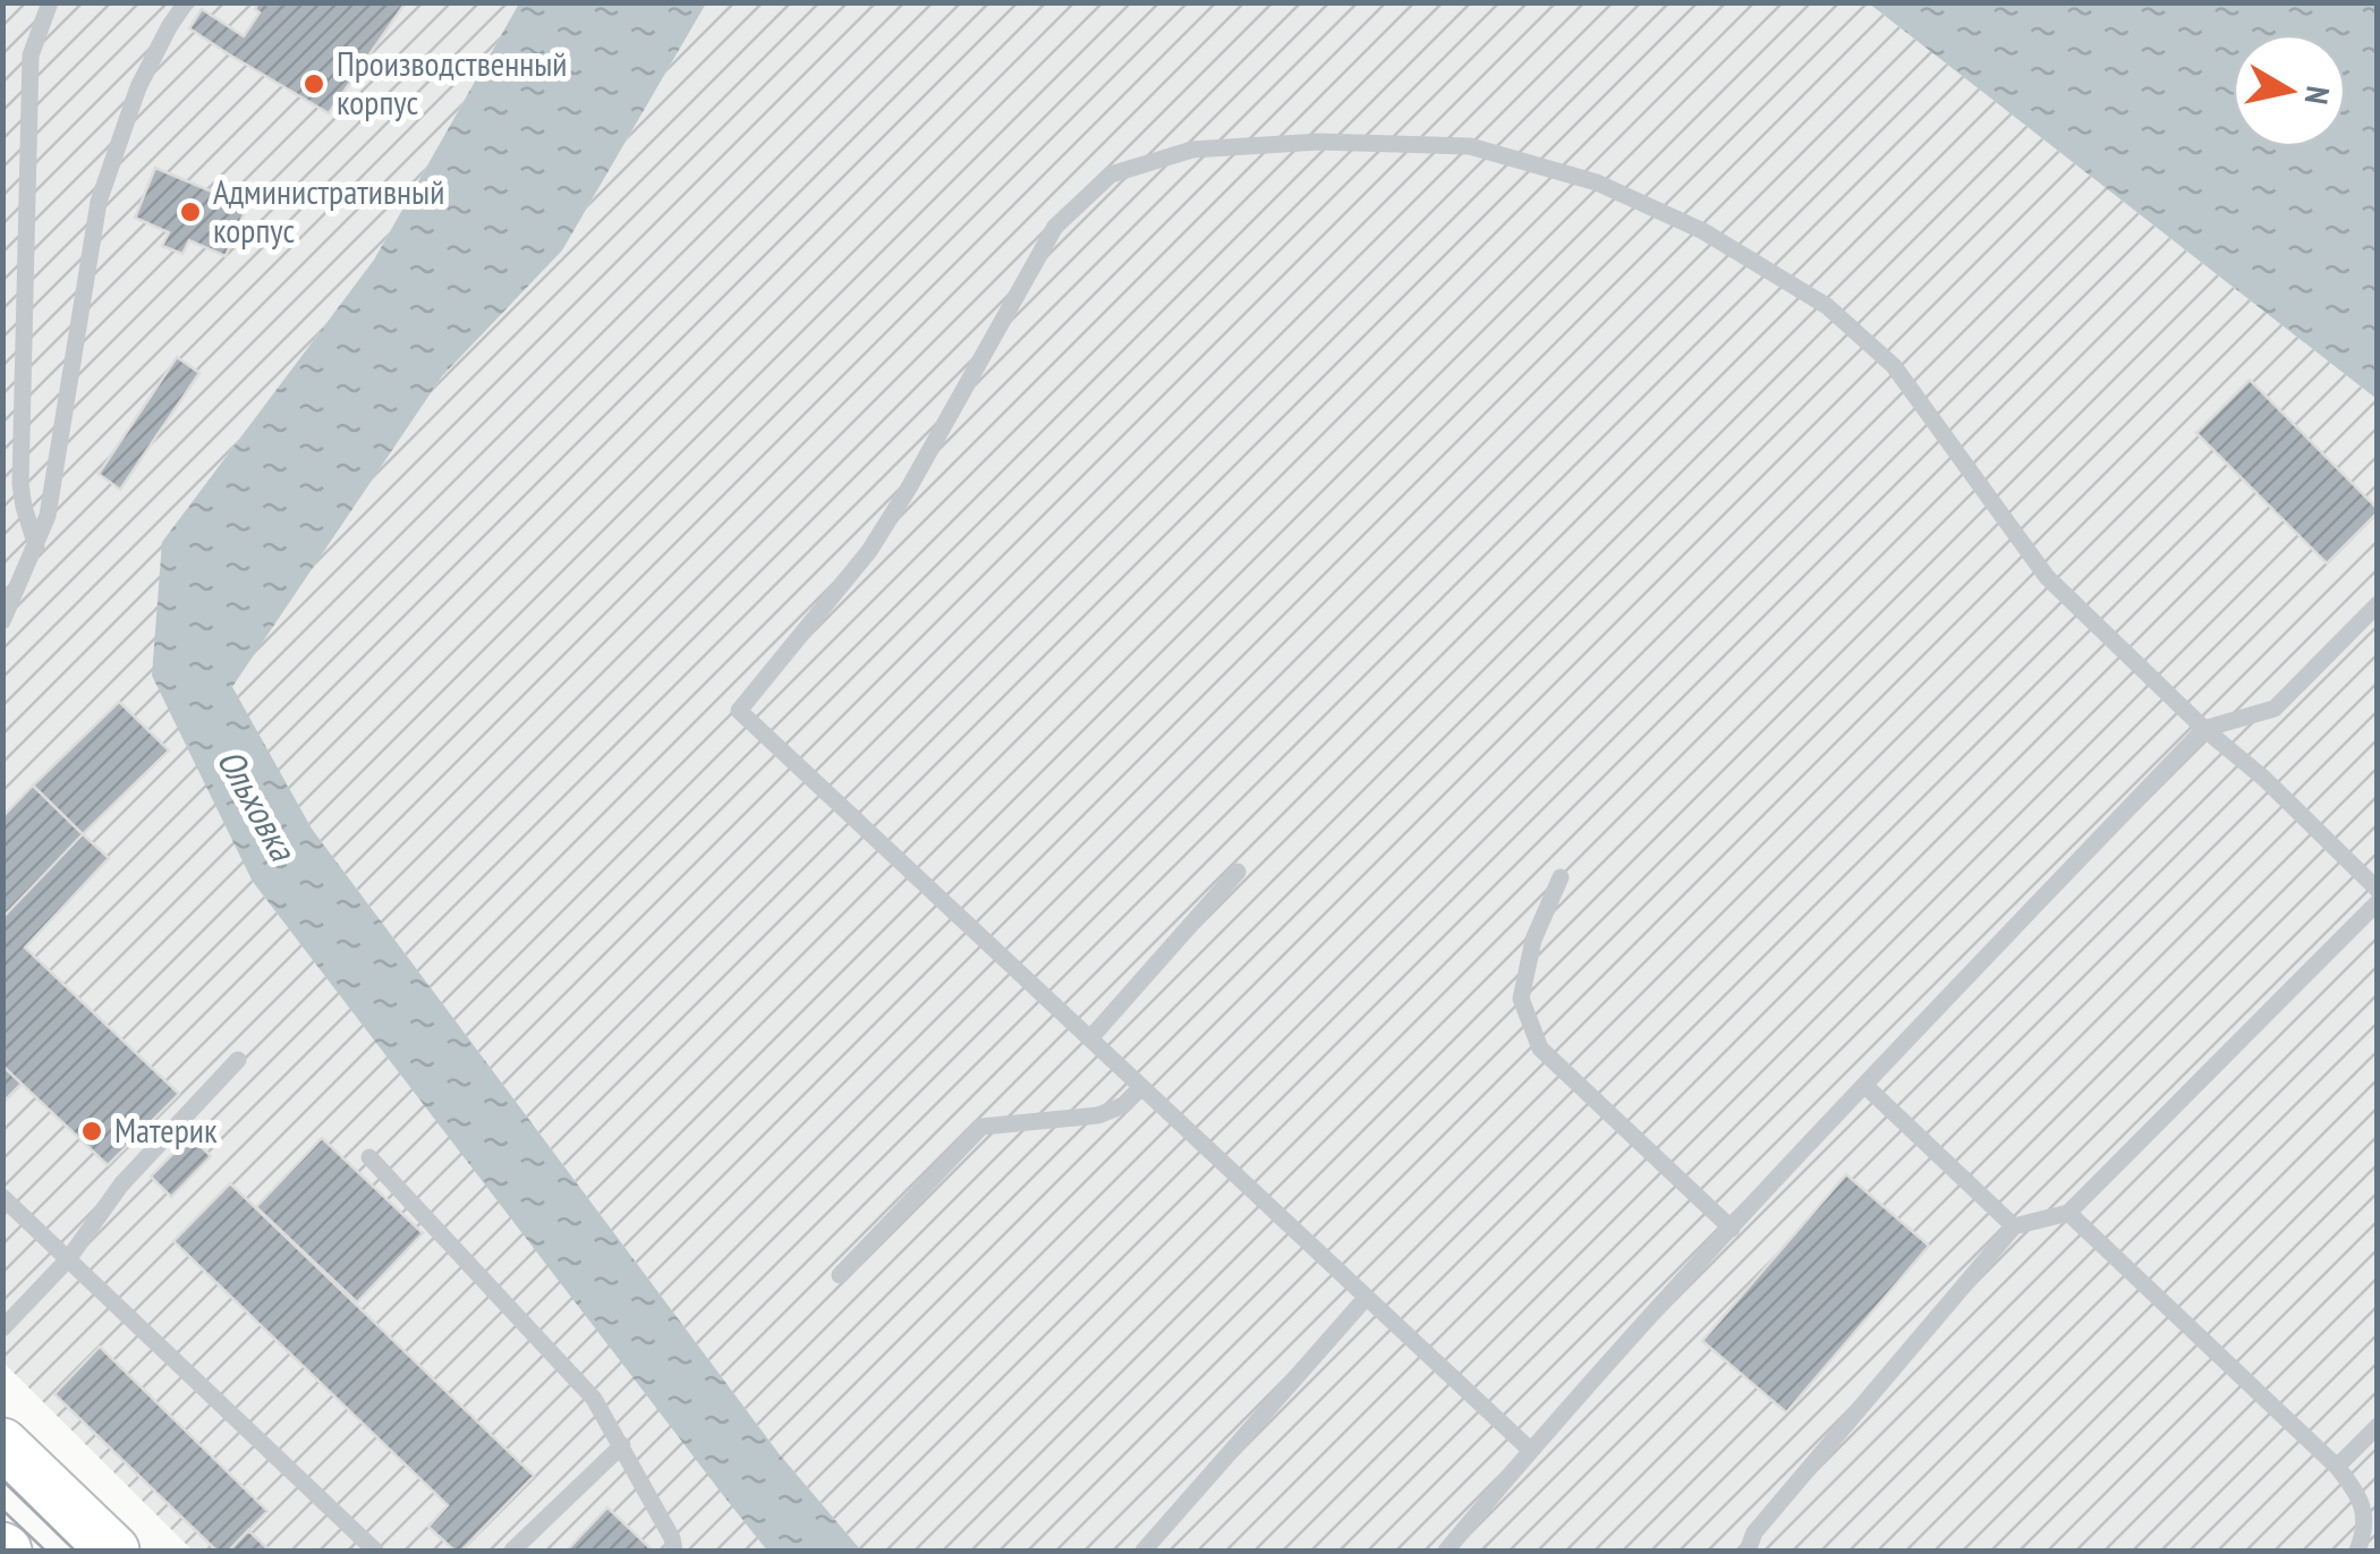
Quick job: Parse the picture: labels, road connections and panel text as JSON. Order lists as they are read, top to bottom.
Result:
{
  "water": ["Ольховка"],
  "places": ["Производственный корпус", "Административный корпус", "Материк"],
  "north": "right"
}
